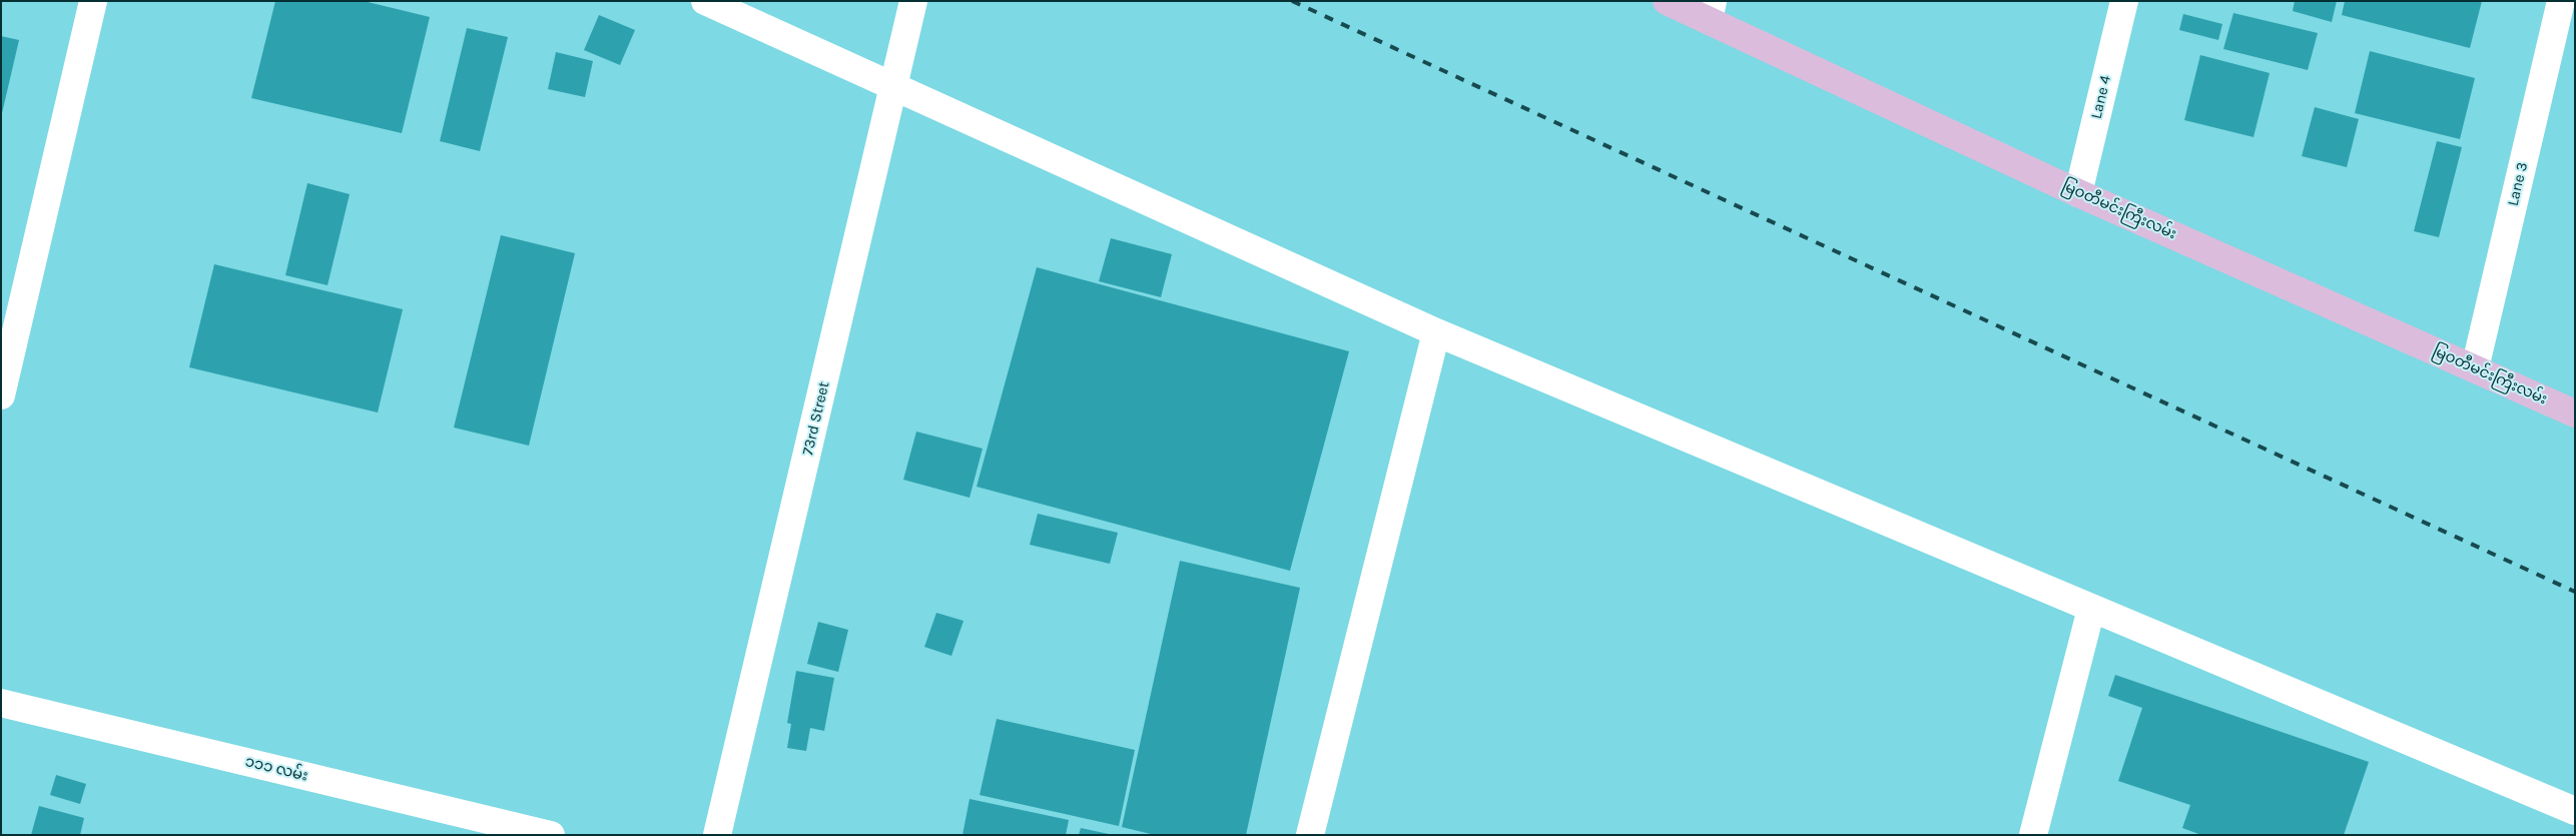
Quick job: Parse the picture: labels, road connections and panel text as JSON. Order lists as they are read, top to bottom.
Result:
{
  "streets": {
    "main road": ["မြဝတီမင်းကြီးလမ်း"],
    "street": [
      "Lane 4",
      "Lane 3",
      "73rd Street",
      "၁၁၁ လမ်း"
    ]
  },
  "crossings": [
    ["Lane 4", "မြဝတီမင်းကြီးလမ်း"],
    ["Lane 3", "မြဝတီမင်းကြီးလမ်း"]
  ]
}
